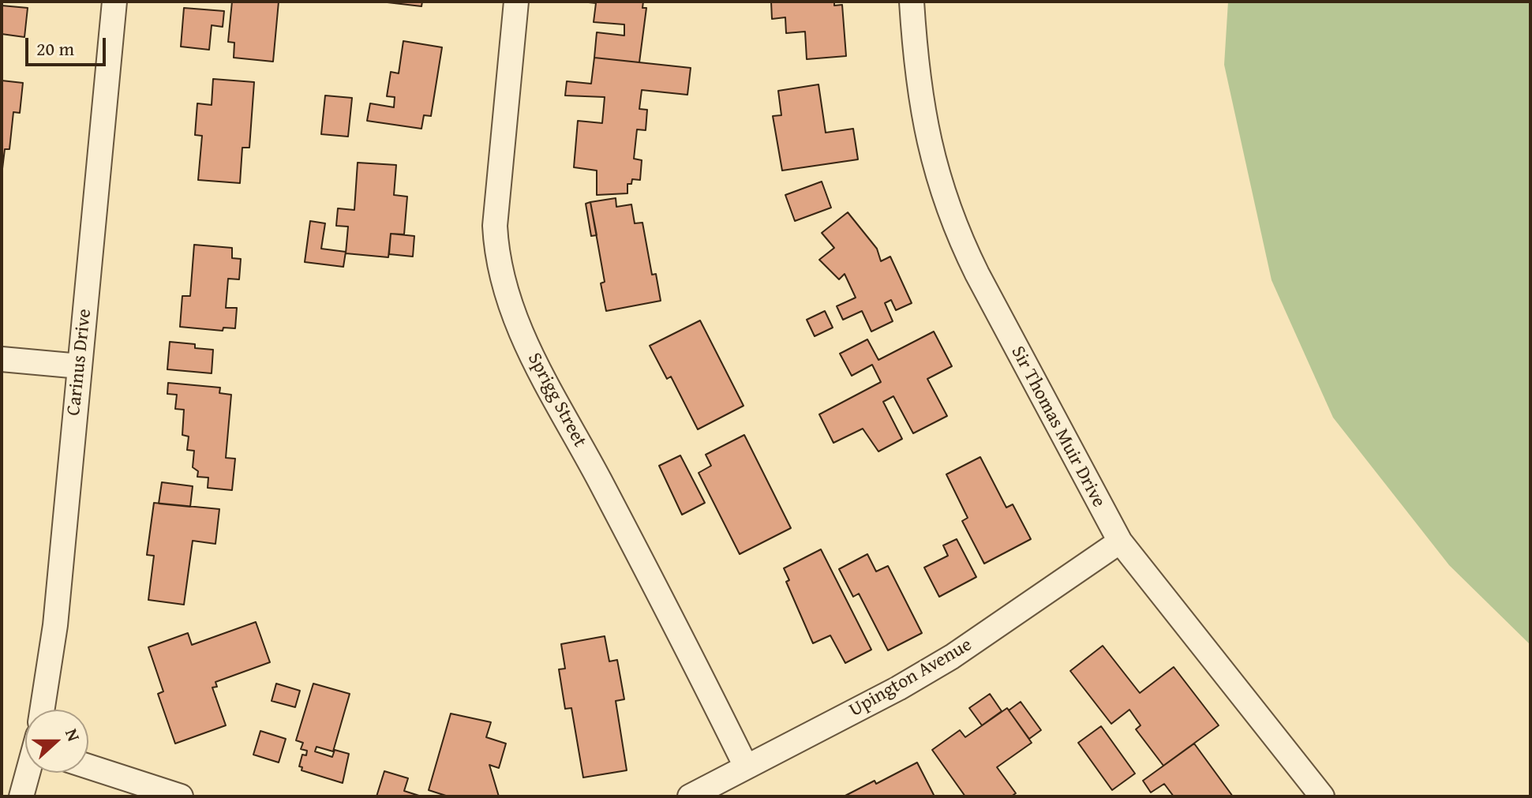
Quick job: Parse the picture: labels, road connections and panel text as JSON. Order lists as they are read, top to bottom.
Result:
{
  "streets": {
    "street": [
      "Carinus Drive",
      "Sprigg Street",
      "Sir Thomas Muir Drive",
      "Upington Avenue"
    ]
  },
  "crossings": [
    ["Sprigg Street", "Upington Avenue"],
    ["Sir Thomas Muir Drive", "Upington Avenue"]
  ],
  "scale_bar": "20 m",
  "north": "right"
}
